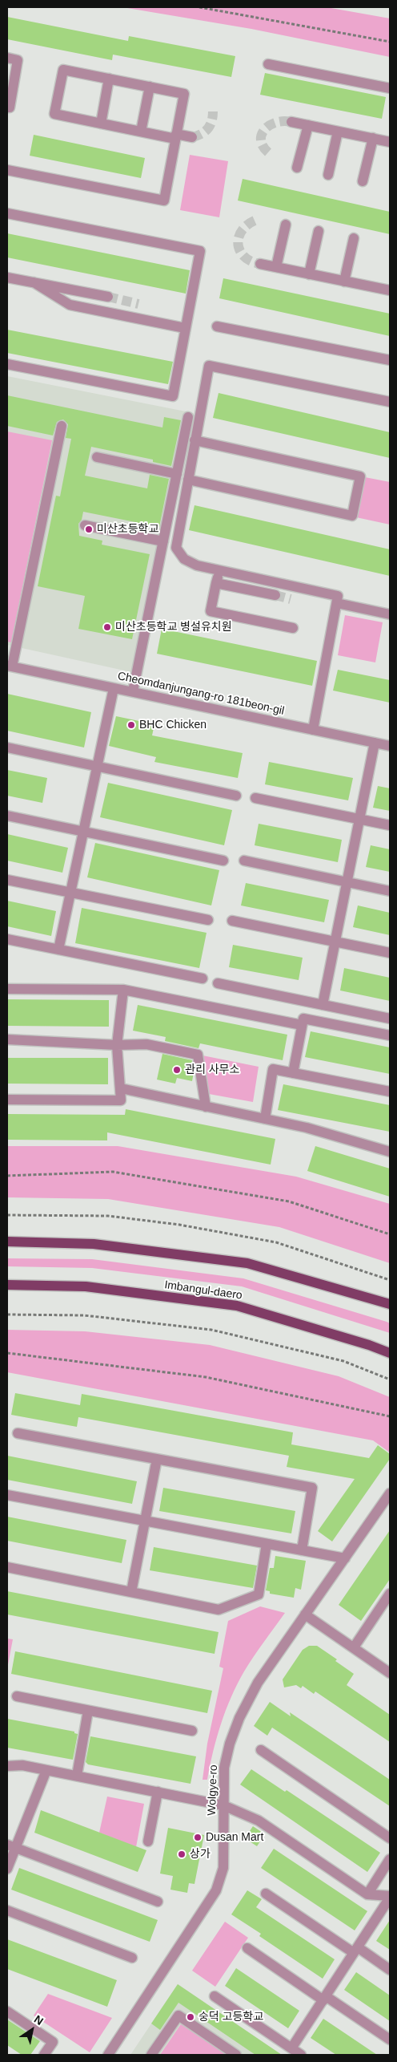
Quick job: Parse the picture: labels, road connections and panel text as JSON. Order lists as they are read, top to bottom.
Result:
{
  "streets": {
    "main road": ["Imbangul-daero"],
    "street": ["Cheomdanjungang-ro 181beon-gil", "Wolgye-ro"]
  },
  "places": [
    "미산초등학교",
    "미산초등학교 병설유치원",
    "BHC Chicken",
    "관리 사무소",
    "Dusan Mart",
    "상가",
    "숭덕 고등학교"
  ],
  "north": "top right"
}
